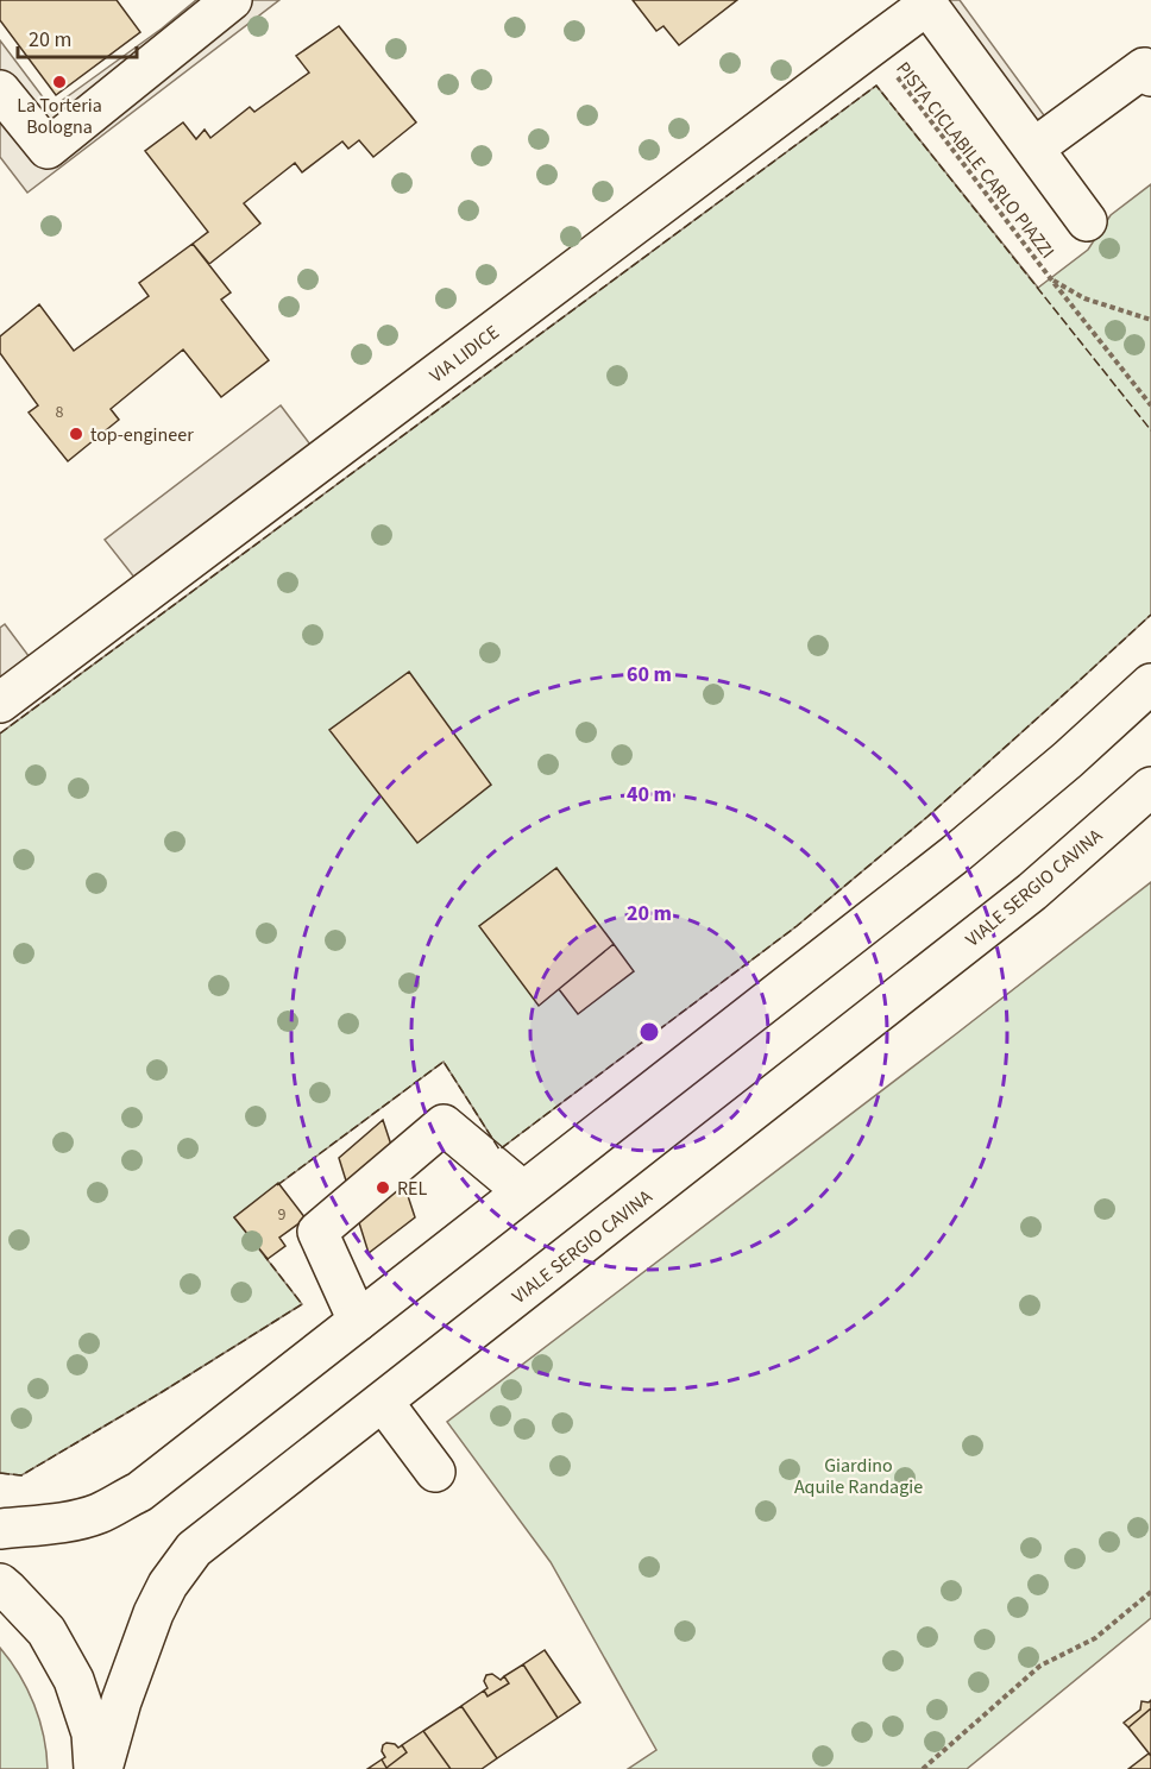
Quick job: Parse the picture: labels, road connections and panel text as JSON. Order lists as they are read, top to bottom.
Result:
{
  "streets": {
    "main road": ["VIA LIDICE", "VIALE SERGIO CAVINA"],
    "path": ["PISTA CICLABILE CARLO PIAZZI"]
  },
  "crossings": [
    ["PISTA CICLABILE CARLO PIAZZI", "VIA LIDICE"]
  ],
  "parks": ["Giardino Aquile Randagie"],
  "places": ["La Torteria Bologna", "top-engineer", "REL"],
  "house_numbers": ["8", "9"],
  "scale_bar": "20 m",
  "rings": ["60 m", "40 m", "20 m"]
}
